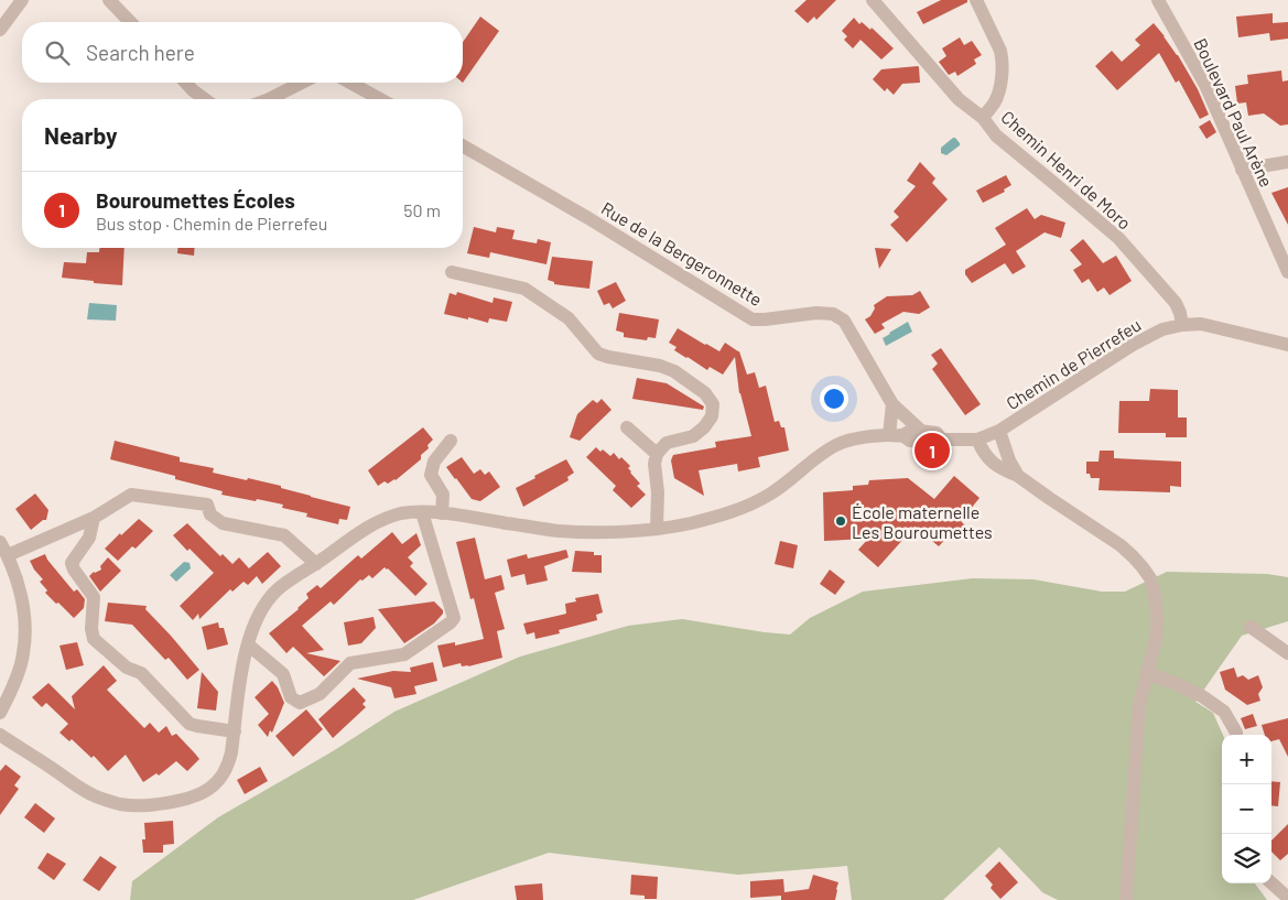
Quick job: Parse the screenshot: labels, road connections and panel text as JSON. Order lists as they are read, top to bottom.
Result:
{
  "streets": {
    "street": [
      "Boulevard Paul Arène",
      "Chemin Henri de Moro",
      "Rue de la Bergeronnette",
      "Chemin de Pierrefeu"
    ]
  },
  "crossings": [
    ["Chemin Henri de Moro", "Chemin de Pierrefeu"],
    ["Rue de la Bergeronnette", "Chemin de Pierrefeu"]
  ],
  "places": ["École maternelle Les Bouroumettes"],
  "page": {
    "search": "Search here",
    "heading": "Nearby",
    "list": [
      {
        "mark": "1",
        "name": "Bouroumettes Écoles",
        "note": "Bus stop · Chemin de Pierrefeu",
        "value": "50 m"
      }
    ],
    "pins": "1",
    "map_buttons": ["+", "−"]
  }
}
